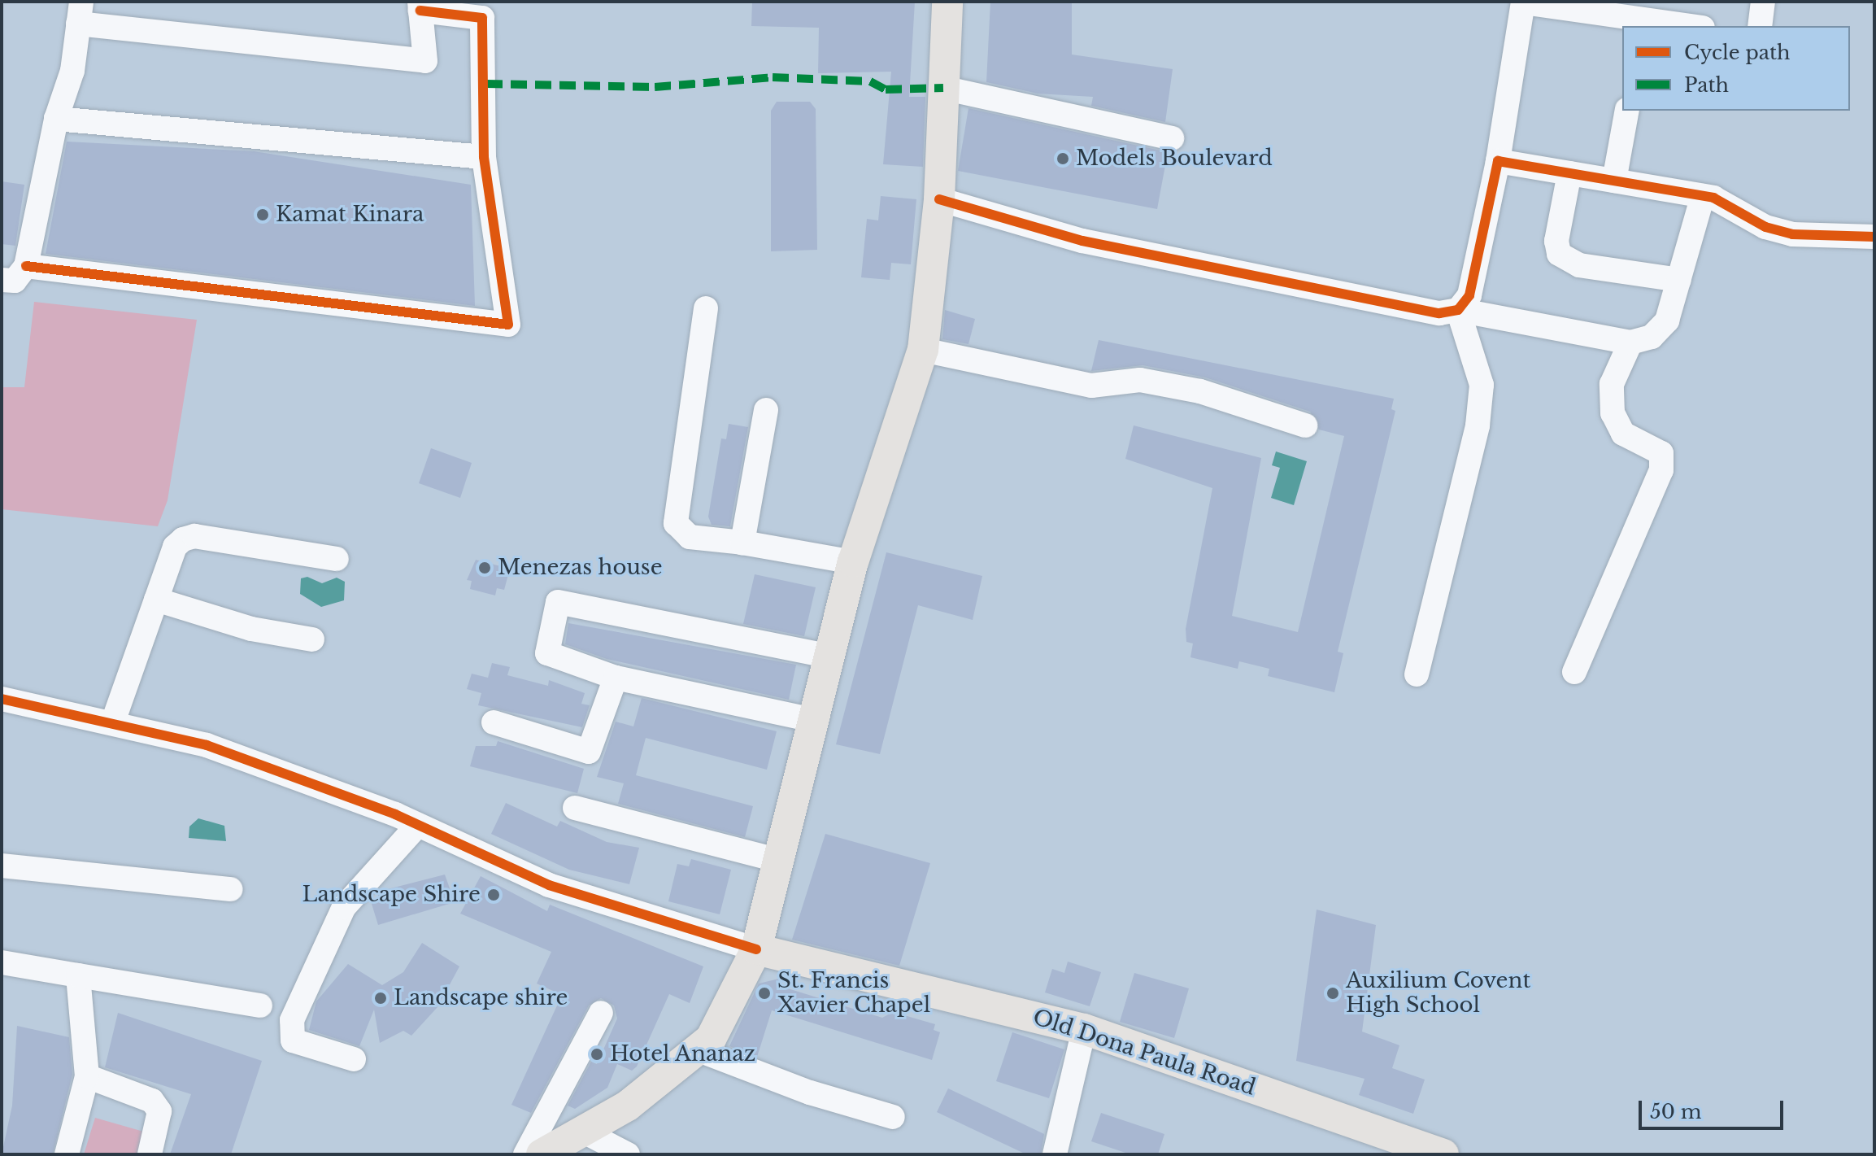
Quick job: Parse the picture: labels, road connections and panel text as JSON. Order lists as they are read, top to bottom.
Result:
{
  "streets": {
    "main road": ["Old Dona Paula Road"]
  },
  "places": [
    "Models Boulevard",
    "Kamat Kinara",
    "Menezas house",
    "Landscape Shire",
    "St. Francis Xavier Chapel",
    "Auxilium Covent High School",
    "Landscape shire",
    "Hotel Ananaz"
  ],
  "legend": ["Cycle path", "Path"],
  "scale_bar": "50 m"
}
